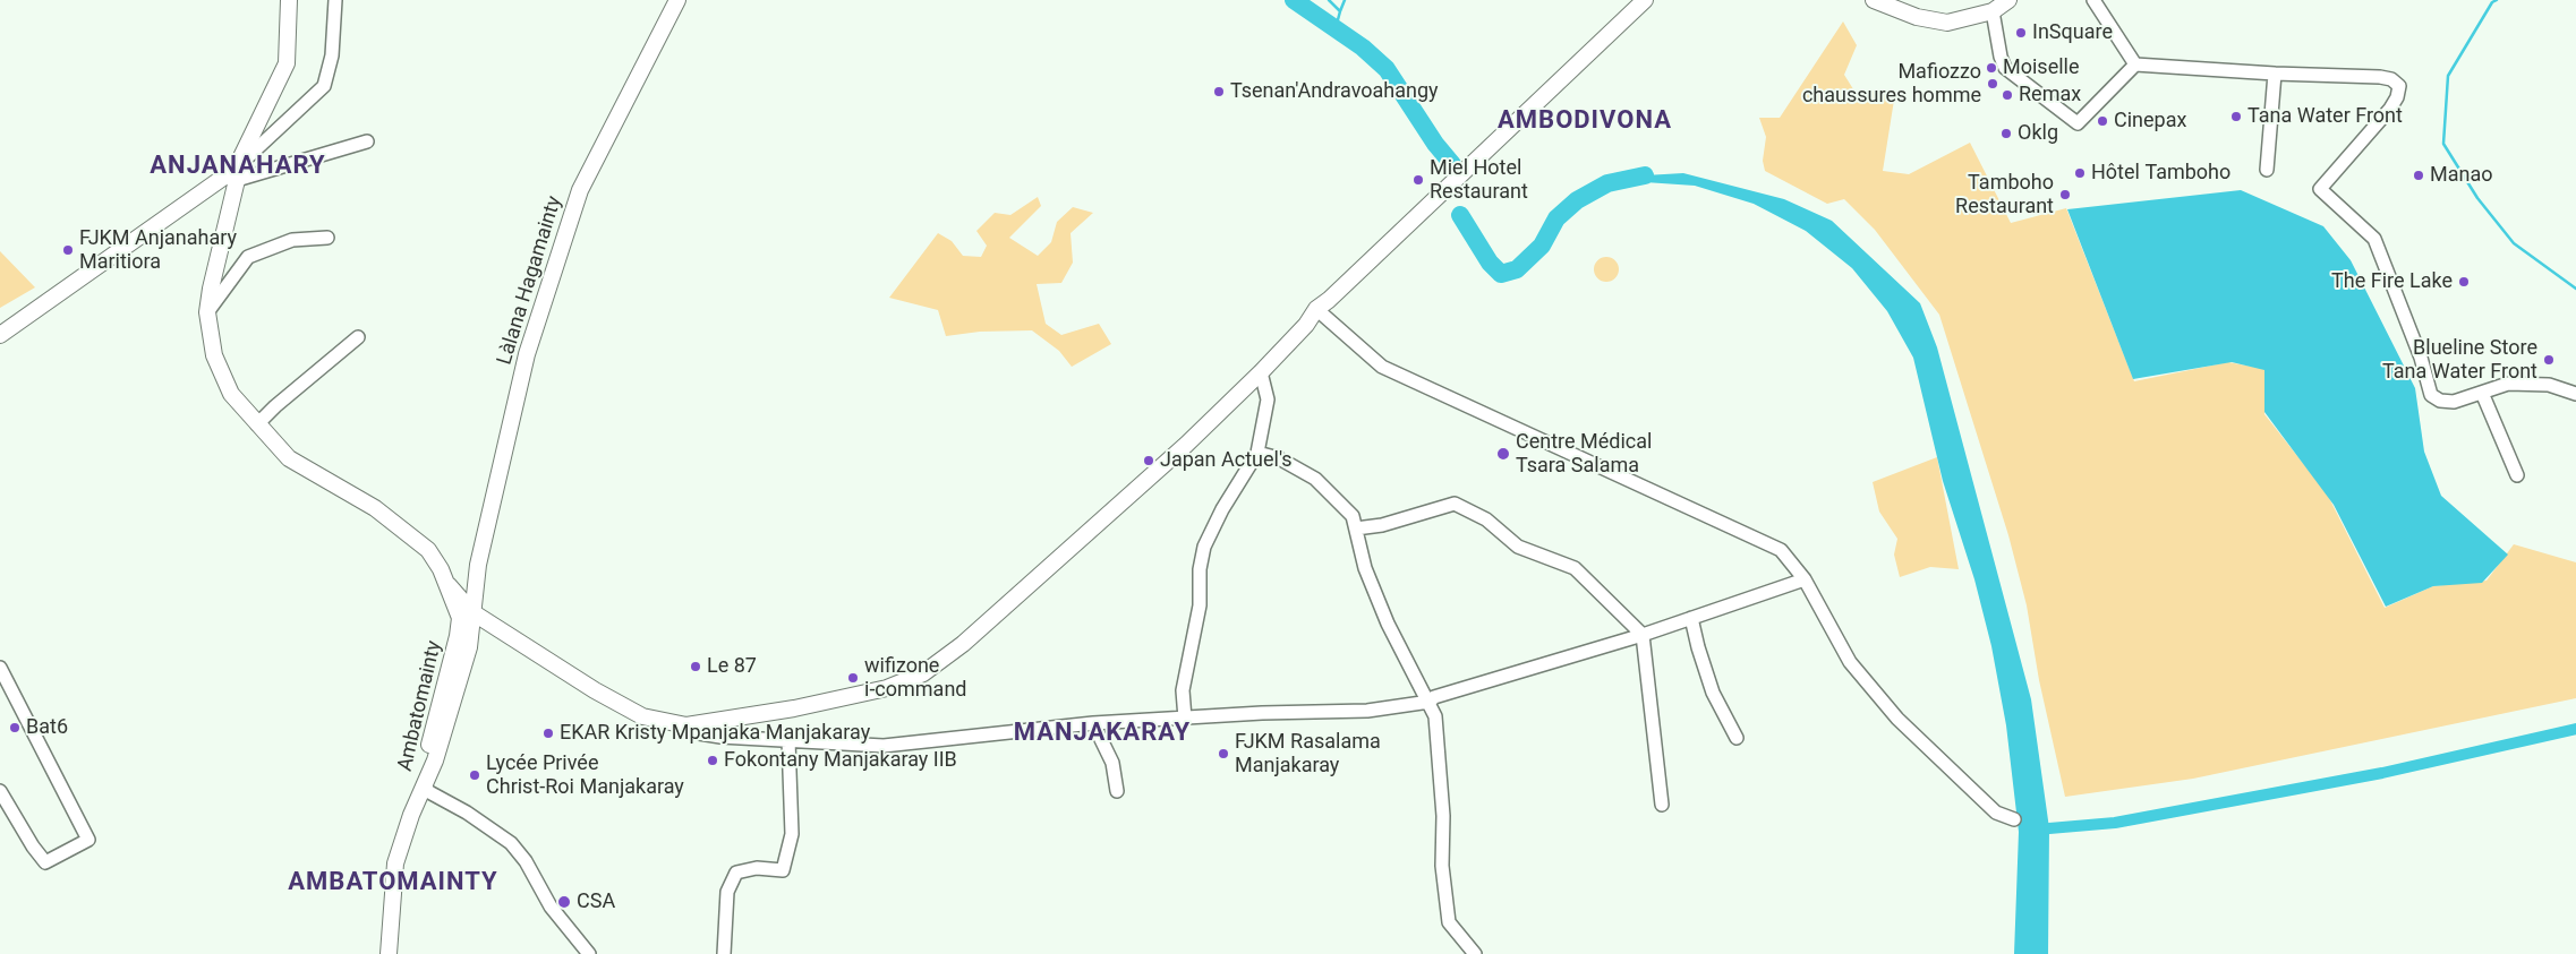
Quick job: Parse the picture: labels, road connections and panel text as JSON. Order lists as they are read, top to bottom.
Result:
{
  "streets": {
    "main road": ["Làlana Hagamainty", "Ambatomainty"]
  },
  "crossings": [
    ["Làlana Hagamainty", "Ambatomainty"]
  ],
  "districts": [
    "AMBODIVONA",
    "ANJANAHARY",
    "MANJAKARAY",
    "AMBATOMAINTY"
  ],
  "places": [
    "InSquare",
    "Moiselle",
    "Mafiozzo chaussures homme",
    "Tsenan'Andravoahangy",
    "Remax",
    "Tana Water Front",
    "Cinepax",
    "Oklg",
    "Hôtel Tamboho",
    "Manao",
    "Miel Hotel Restaurant",
    "Tamboho Restaurant",
    "FJKM Anjanahary Maritiora",
    "The Fire Lake",
    "Blueline Store Tana Water Front",
    "Centre Médical Tsara Salama",
    "Japan Actuel's",
    "Le 87",
    "wifizone i-command",
    "Bat6",
    "EKAR Kristy Mpanjaka Manjakaray",
    "FJKM Rasalama Manjakaray",
    "Fokontany Manjakaray IIB",
    "Lycée Privée Christ-Roi Manjakaray",
    "CSA"
  ]
}
